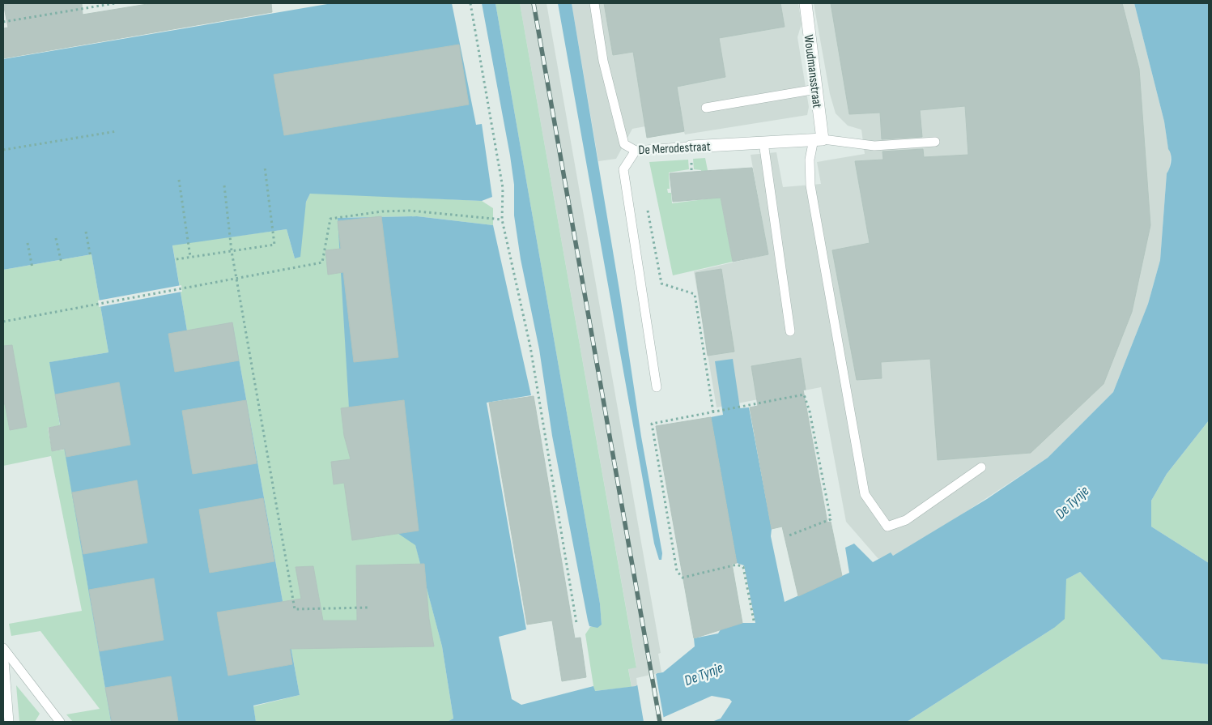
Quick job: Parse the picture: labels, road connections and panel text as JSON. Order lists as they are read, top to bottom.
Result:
{
  "streets": {
    "street": ["Woudmansstraat", "De Merodestraat"]
  },
  "crossings": [
    ["Woudmansstraat", "De Merodestraat"]
  ],
  "water": ["De Tynje"]
}
